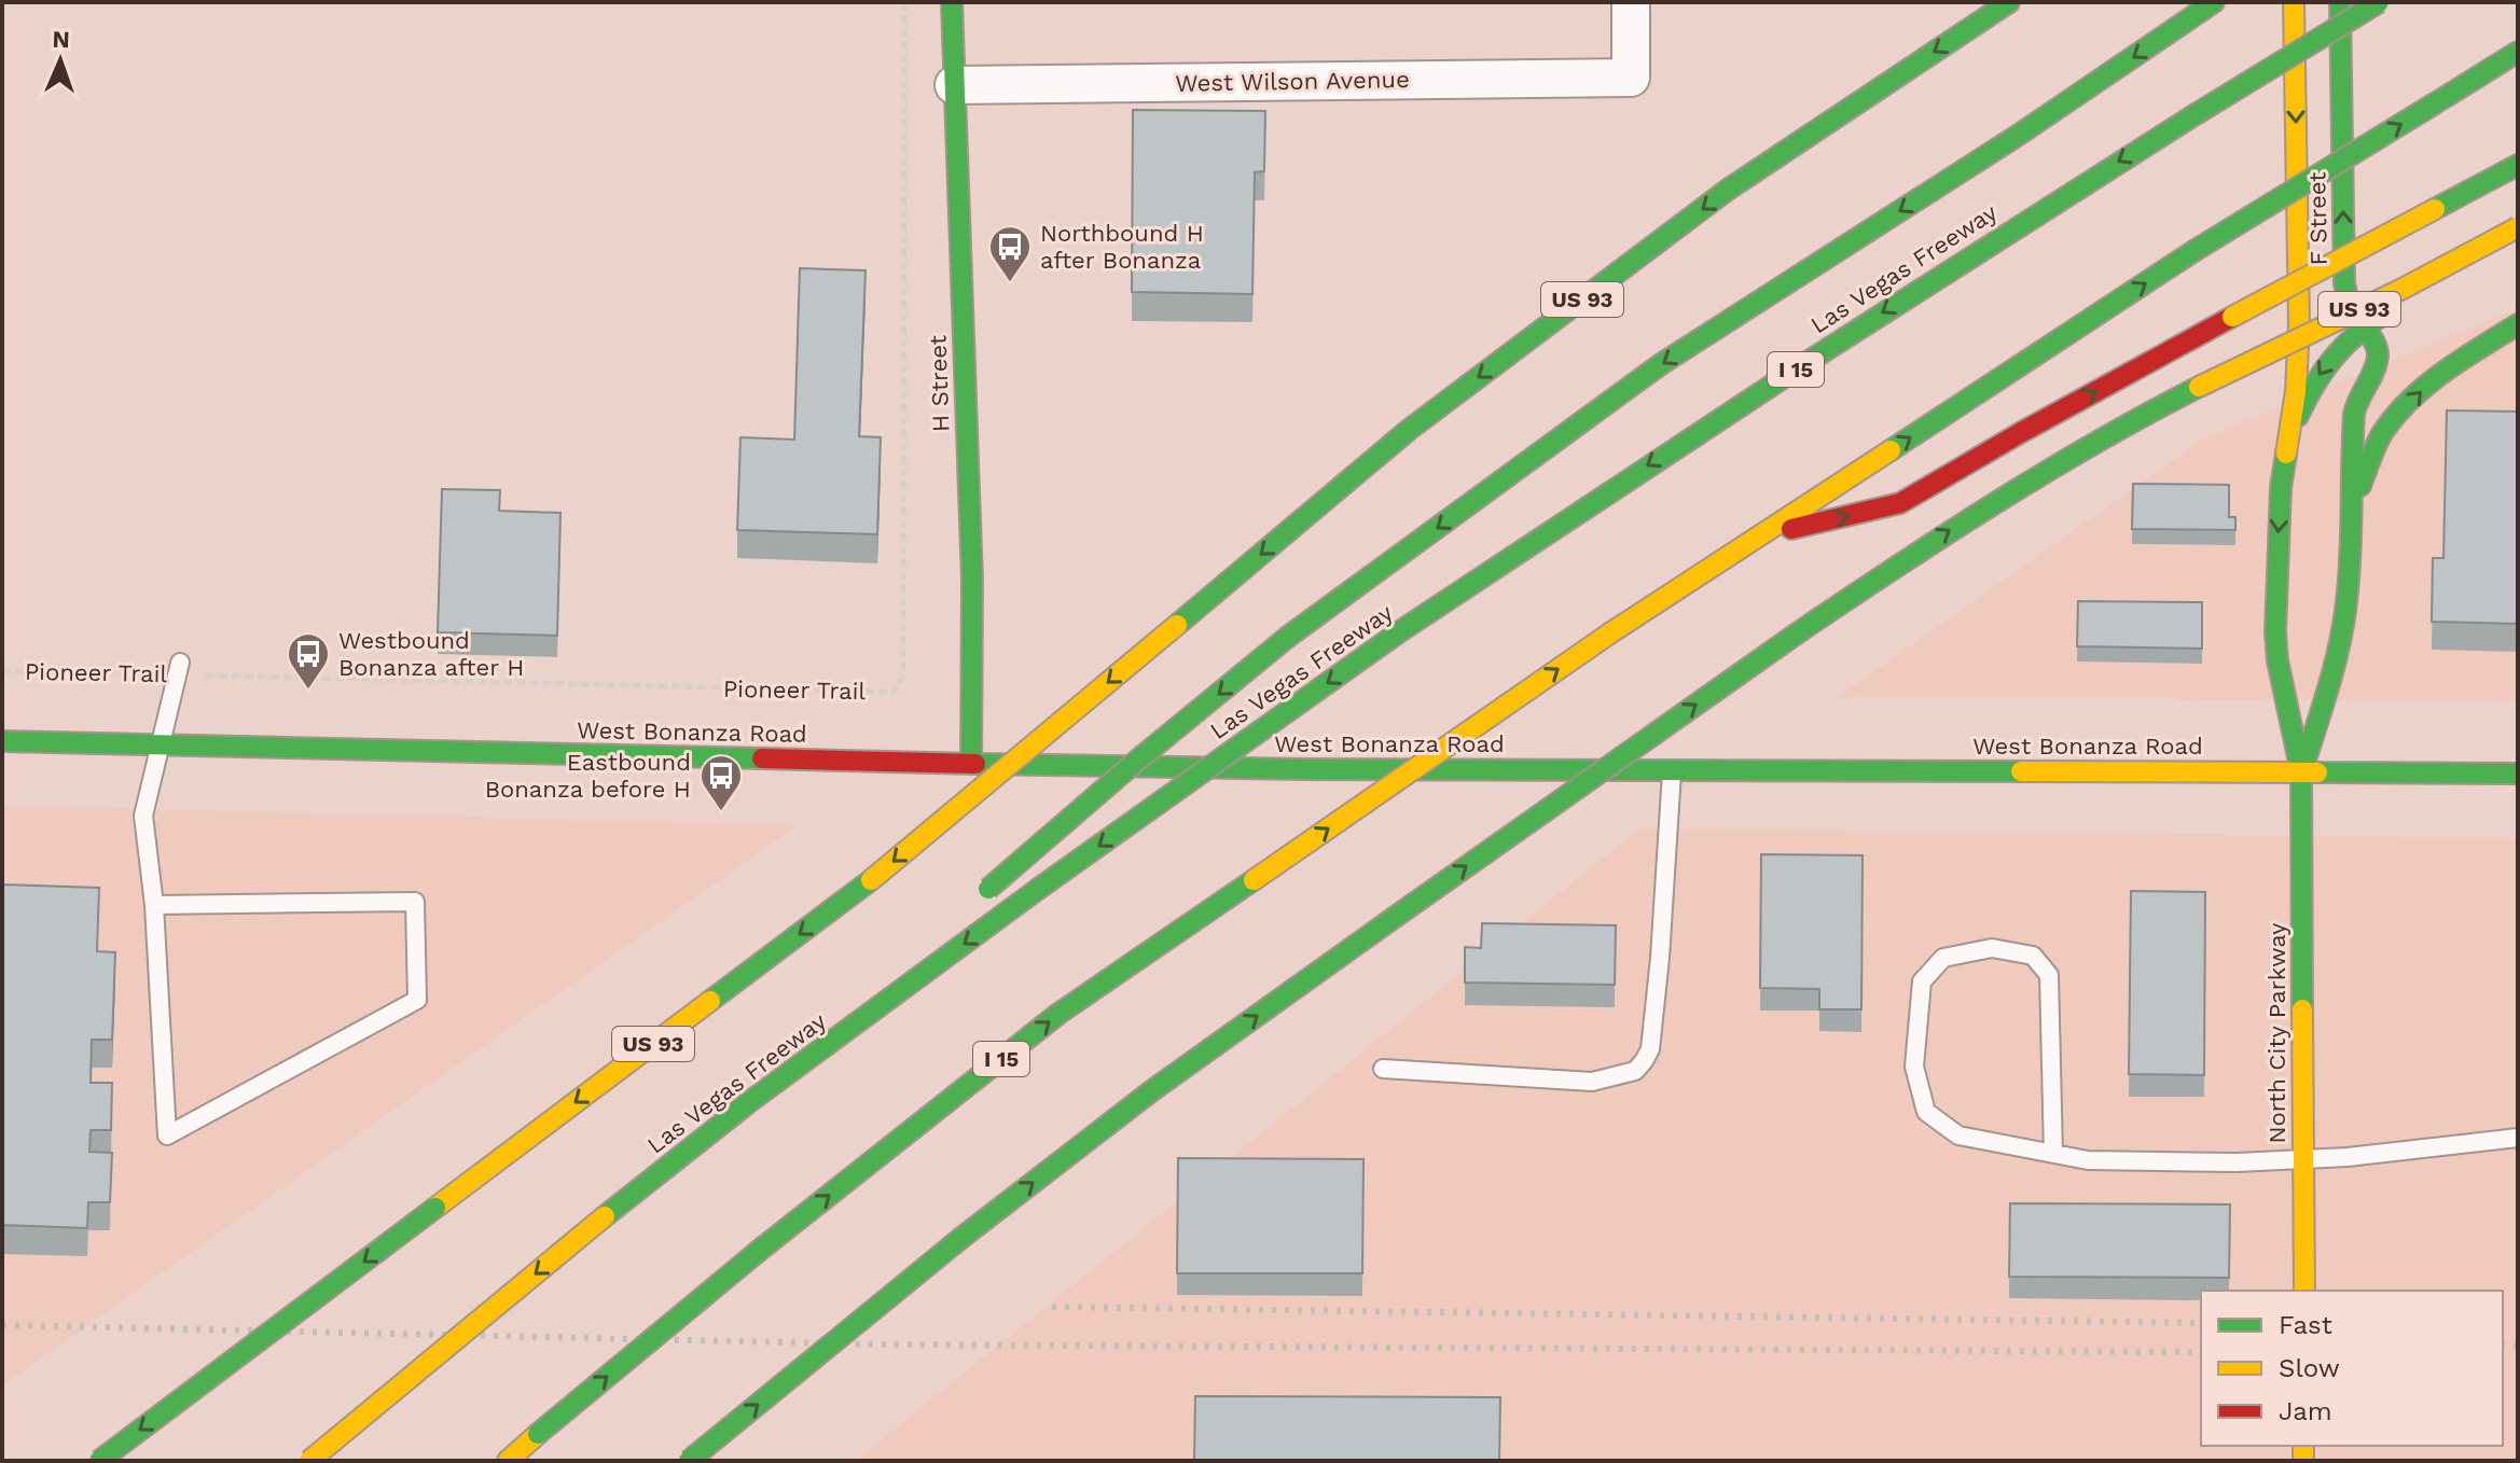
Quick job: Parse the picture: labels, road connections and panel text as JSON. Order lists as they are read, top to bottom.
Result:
{
  "streets": {
    "main road": [
      "F Street",
      "Las Vegas Freeway",
      "US 93",
      "I 15",
      "H Street",
      "West Bonanza Road",
      "North City Parkway"
    ],
    "street": ["West Wilson Avenue"],
    "path": ["Pioneer Trail"]
  },
  "crossings": [
    ["West Wilson Avenue", "H Street"],
    ["F Street", "North City Parkway"],
    ["H Street", "West Bonanza Road"],
    ["West Bonanza Road", "North City Parkway"]
  ],
  "places": {
    "bus stop": ["Northbound H after Bonanza", "Westbound Bonanza after H", "Eastbound Bonanza before H"]
  },
  "legend": ["Fast", "Slow", "Jam"],
  "north": "top"
}
